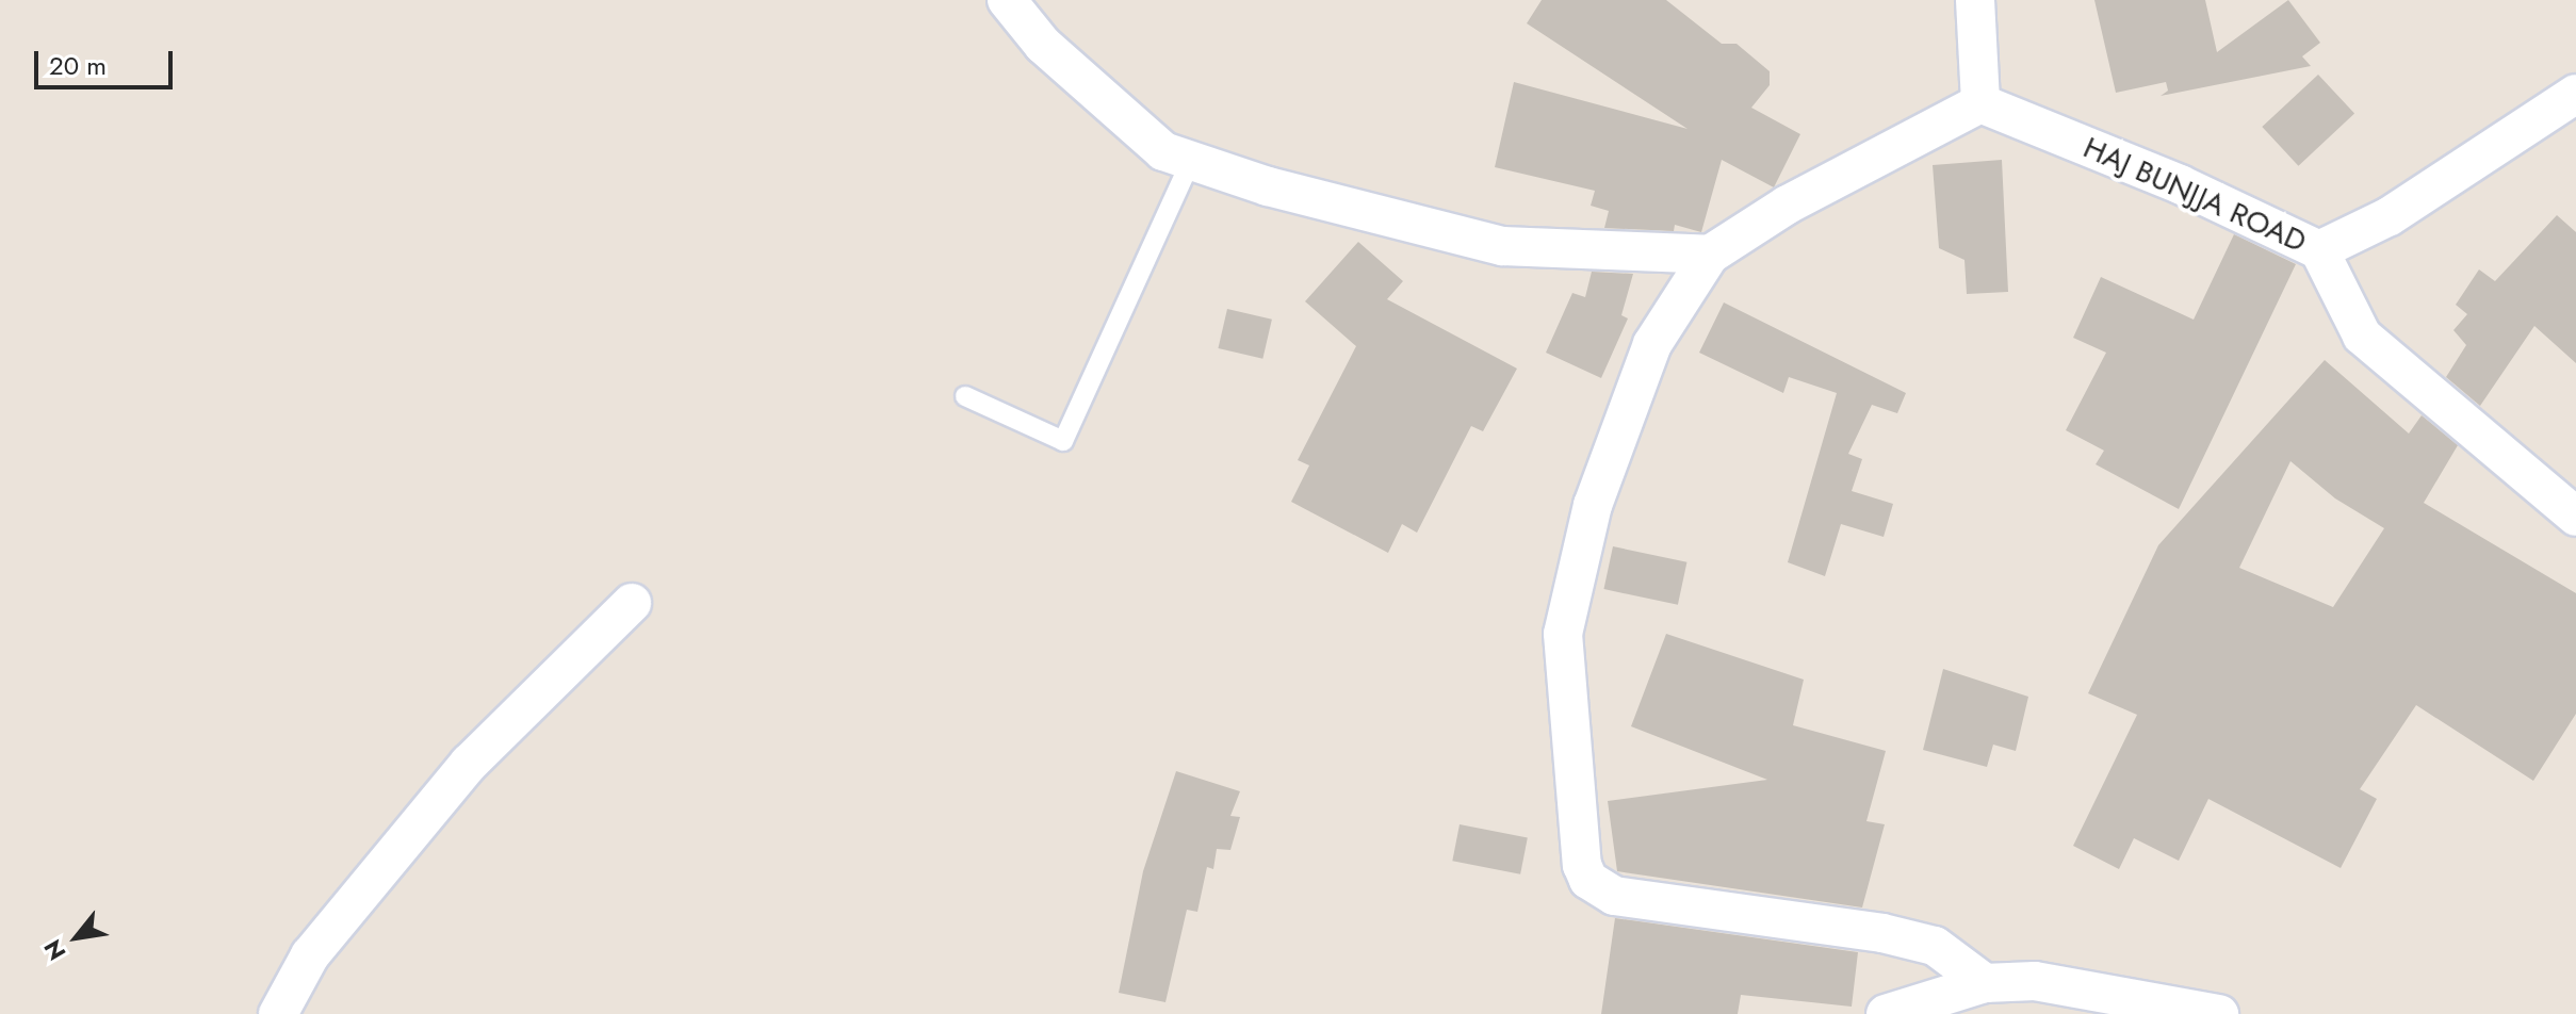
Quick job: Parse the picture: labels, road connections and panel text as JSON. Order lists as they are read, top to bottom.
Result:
{
  "streets": {
    "street": ["HAJ BUNJJA ROAD"]
  },
  "scale_bar": "20 m",
  "north": "bottom left"
}
